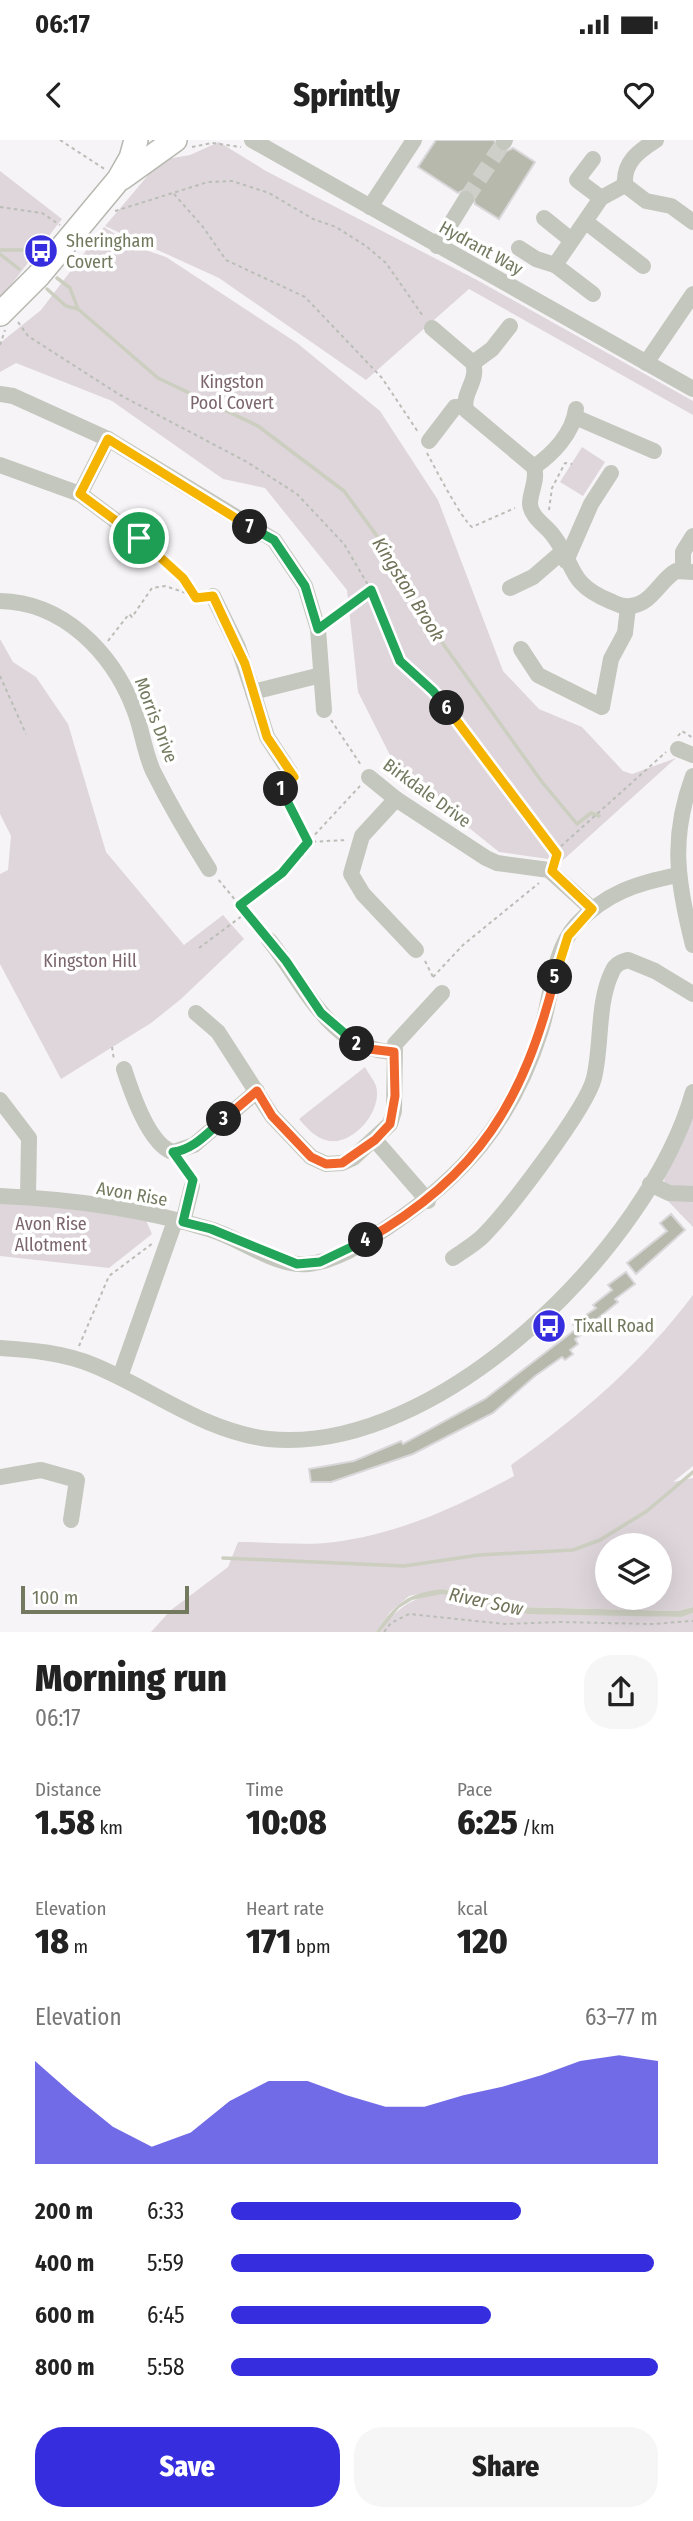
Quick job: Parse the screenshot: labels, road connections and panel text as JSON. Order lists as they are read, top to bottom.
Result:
{
  "streets": {
    "street": [
      "Hydrant Way",
      "Morris Drive",
      "Birkdale Drive",
      "Avon Rise"
    ]
  },
  "water": ["Kingston Brook", "River Sow"],
  "parks": ["Kingston Pool Covert", "Kingston Hill", "Avon Rise Allotment"],
  "places": {
    "bus stop": ["Sheringham Covert", "Tixall Road"]
  },
  "scale_bar": "100 m",
  "page": {
    "status": "06:17",
    "header": "Sprintly",
    "pins": [
      "7",
      "6",
      "1",
      "5",
      "2",
      "3",
      "4"
    ],
    "scale": "100 m",
    "heading": ["Morning run", "06:17"],
    "stats": [
      ["Distance", "1.58 km"],
      ["Time", "10:08"],
      ["Pace", "6:25 /km"],
      ["Elevation", "18 m"],
      ["Heart rate", "171 bpm"],
      ["kcal", "120"]
    ],
    "chart": ["Elevation", "63–77 m"],
    "list": [
      {
        "name": "200 m",
        "note": "6:33"
      },
      {
        "name": "400 m",
        "note": "5:59"
      },
      {
        "name": "600 m",
        "note": "6:45"
      },
      {
        "name": "800 m",
        "note": "5:58"
      }
    ],
    "buttons": ["Save", "Share"]
  }
}
